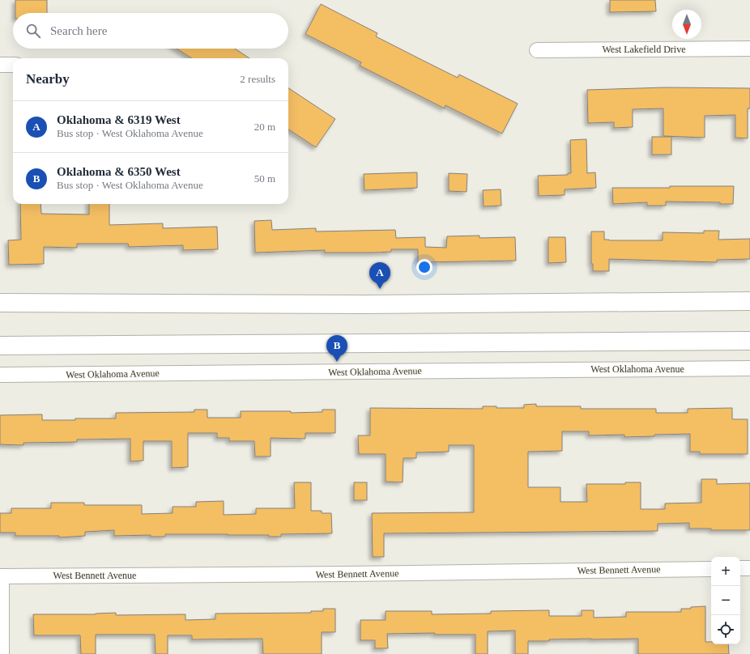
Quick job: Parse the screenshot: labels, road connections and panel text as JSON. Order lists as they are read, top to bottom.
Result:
{
  "streets": {
    "street": ["West Lakefield Drive", "West Oklahoma Avenue", "West Bennett Avenue"]
  },
  "north": "bottom",
  "page": {
    "search": "Search here",
    "heading": ["Nearby", "2 results"],
    "list": [
      {
        "mark": "A",
        "name": "Oklahoma & 6319 West",
        "note": "Bus stop · West Oklahoma Avenue",
        "value": "20 m"
      },
      {
        "mark": "B",
        "name": "Oklahoma & 6350 West",
        "note": "Bus stop · West Oklahoma Avenue",
        "value": "50 m"
      }
    ],
    "pins": ["A", "B"],
    "map_buttons": ["+", "−"]
  }
}
